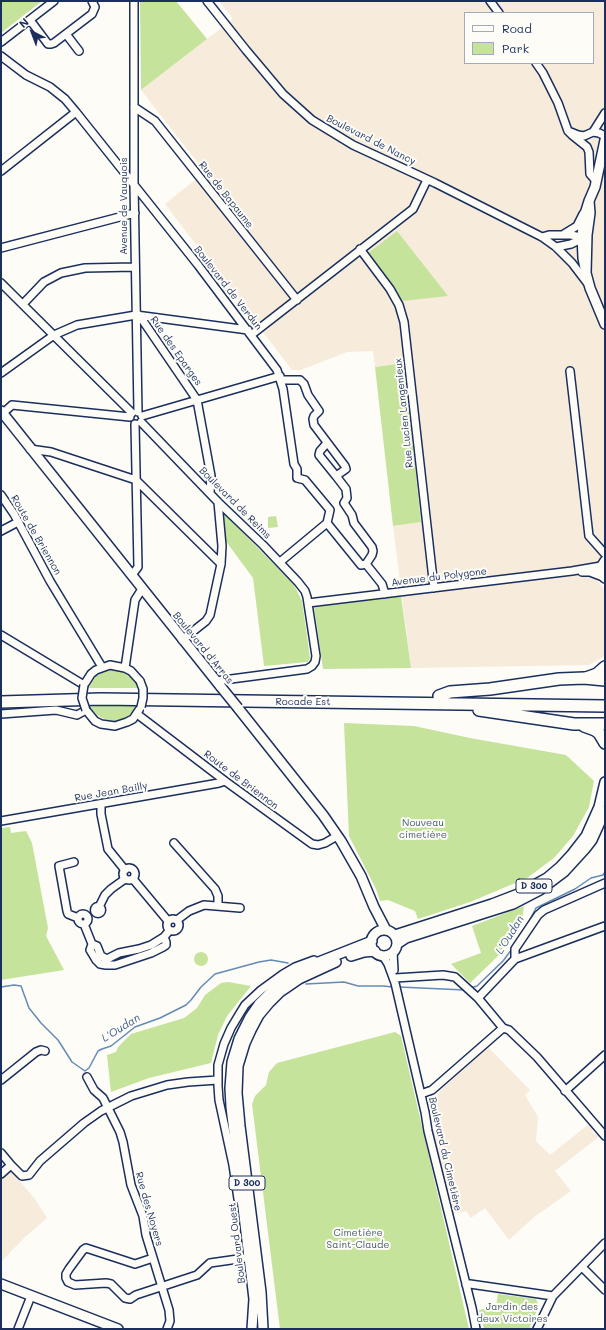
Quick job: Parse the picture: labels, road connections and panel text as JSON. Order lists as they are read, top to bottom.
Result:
{
  "streets": {
    "highway": ["Rocade Est"],
    "main road": ["Boulevard d'Arras", "D 300", "Boulevard Ouest"],
    "street": [
      "Boulevard de Nancy",
      "Rue de Bapaume",
      "Avenue de Vauquois",
      "Boulevard de Verdun",
      "Rue des Eparges",
      "Rue Lucien Langenieux",
      "Boulevard de Reims",
      "Route de Briennon",
      "Avenue du Polygone",
      "Rue Jean Bailly",
      "Boulevard du Cimetière",
      "Rue des Noyers"
    ]
  },
  "crossings": [
    ["Rue de Bapaume", "Avenue de Vauquois"],
    ["Avenue de Vauquois", "Boulevard de Verdun"],
    ["Avenue de Vauquois", "Rue des Eparges"],
    ["Avenue de Vauquois", "Boulevard de Reims"],
    ["Avenue de Vauquois", "Boulevard d'Arras"],
    ["Rue des Eparges", "Boulevard de Reims"],
    ["Rue Lucien Langenieux", "Avenue du Polygone"],
    ["Boulevard de Reims", "Avenue du Polygone"],
    ["Boulevard de Reims", "Boulevard d'Arras"],
    ["Route de Briennon", "Boulevard d'Arras"],
    ["Route de Briennon", "Rue Jean Bailly"],
    ["Boulevard d'Arras", "D 300"],
    ["Boulevard d'Arras", "Boulevard du Cimetière"],
    ["Boulevard d'Arras", "Boulevard Ouest"],
    ["D 300", "Boulevard du Cimetière"],
    ["D 300", "Boulevard Ouest"],
    ["Boulevard du Cimetière", "Boulevard Ouest"]
  ],
  "water": ["L'Oudan"],
  "parks": ["Nouveau cimetière", "Cimetière Saint-Claude", "Jardin des deux Victoires"],
  "legend": ["Road", "Park"],
  "north": "top left"
}
